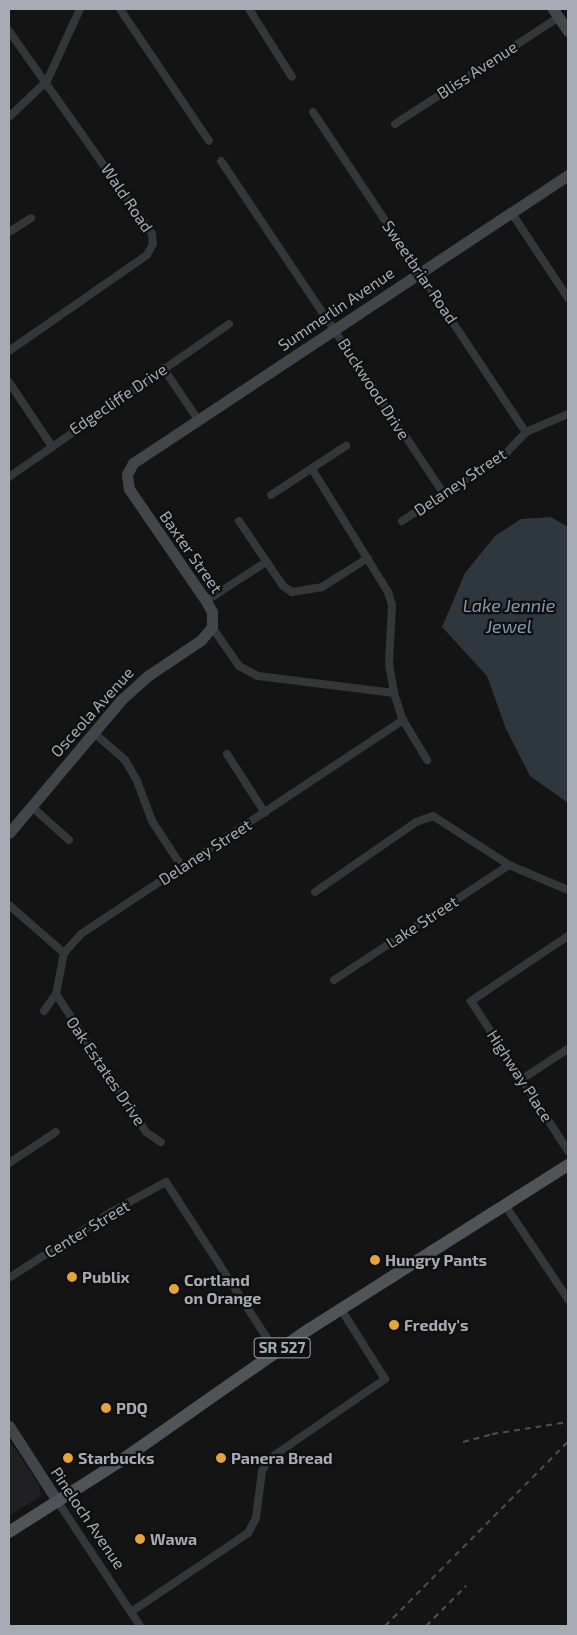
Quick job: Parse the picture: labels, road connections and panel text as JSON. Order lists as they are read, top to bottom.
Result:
{
  "streets": {
    "main road": ["SR 527"],
    "street": [
      "Bliss Avenue",
      "Wald Road",
      "Sweetbriar Road",
      "Summerlin Avenue",
      "Buckwood Drive",
      "Edgecliffe Drive",
      "Delaney Street",
      "Baxter Street",
      "Osceola Avenue",
      "Lake Street",
      "Oak Estates Drive",
      "Highway Place",
      "Center Street",
      "Pineloch Avenue"
    ]
  },
  "crossings": [
    ["Sweetbriar Road", "Summerlin Avenue"],
    ["Sweetbriar Road", "Delaney Street"],
    ["Summerlin Avenue", "Buckwood Drive"],
    ["Summerlin Avenue", "Baxter Street"],
    ["Buckwood Drive", "Delaney Street"],
    ["Baxter Street", "Osceola Avenue"],
    ["Center Street", "SR 527"],
    ["SR 527", "Pineloch Avenue"]
  ],
  "water": ["Lake Jennie Jewel"],
  "places": [
    "Hungry Pants",
    "Publix",
    "Cortland on Orange",
    "Freddy's",
    "PDQ",
    "Starbucks",
    "Panera Bread",
    "Wawa"
  ]
}
